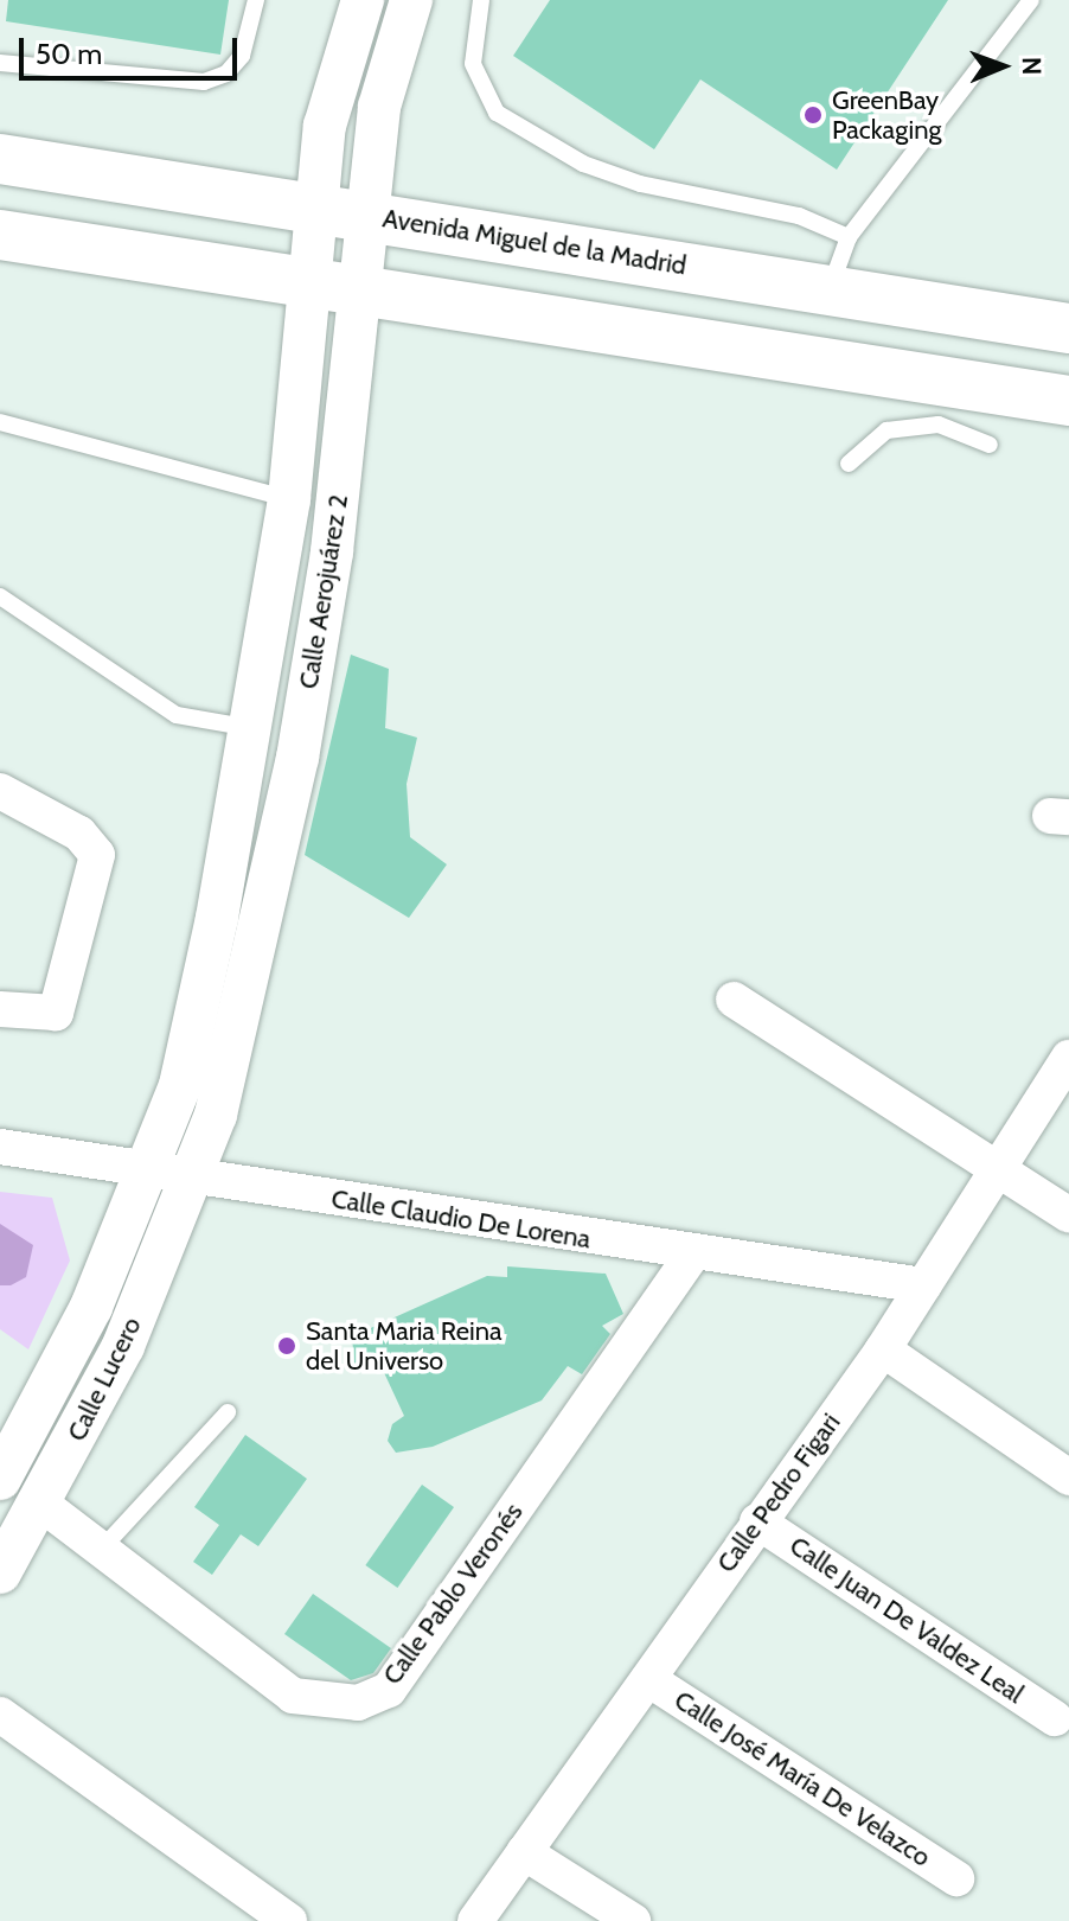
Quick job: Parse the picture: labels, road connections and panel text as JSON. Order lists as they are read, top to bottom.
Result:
{
  "streets": {
    "main road": ["Avenida Miguel de la Madrid"],
    "street": [
      "Calle Aerojuárez 2",
      "Calle Claudio De Lorena",
      "Calle Lucero",
      "Calle Pedro Figari",
      "Calle Pablo Veronés",
      "Calle Juan De Valdez Leal",
      "Calle José María De Velazco"
    ]
  },
  "crossings": [
    ["Avenida Miguel de la Madrid", "Calle Aerojuárez 2"],
    ["Calle Aerojuárez 2", "Calle Claudio De Lorena"],
    ["Calle Aerojuárez 2", "Calle Lucero"],
    ["Calle Claudio De Lorena", "Calle Lucero"],
    ["Calle Claudio De Lorena", "Calle Pedro Figari"],
    ["Calle Claudio De Lorena", "Calle Pablo Veronés"],
    ["Calle Lucero", "Calle Pablo Veronés"],
    ["Calle Pedro Figari", "Calle Juan De Valdez Leal"],
    ["Calle Pedro Figari", "Calle José María De Velazco"]
  ],
  "places": ["GreenBay Packaging", "Santa Maria Reina del Universo"],
  "scale_bar": "50 m",
  "north": "right"
}
